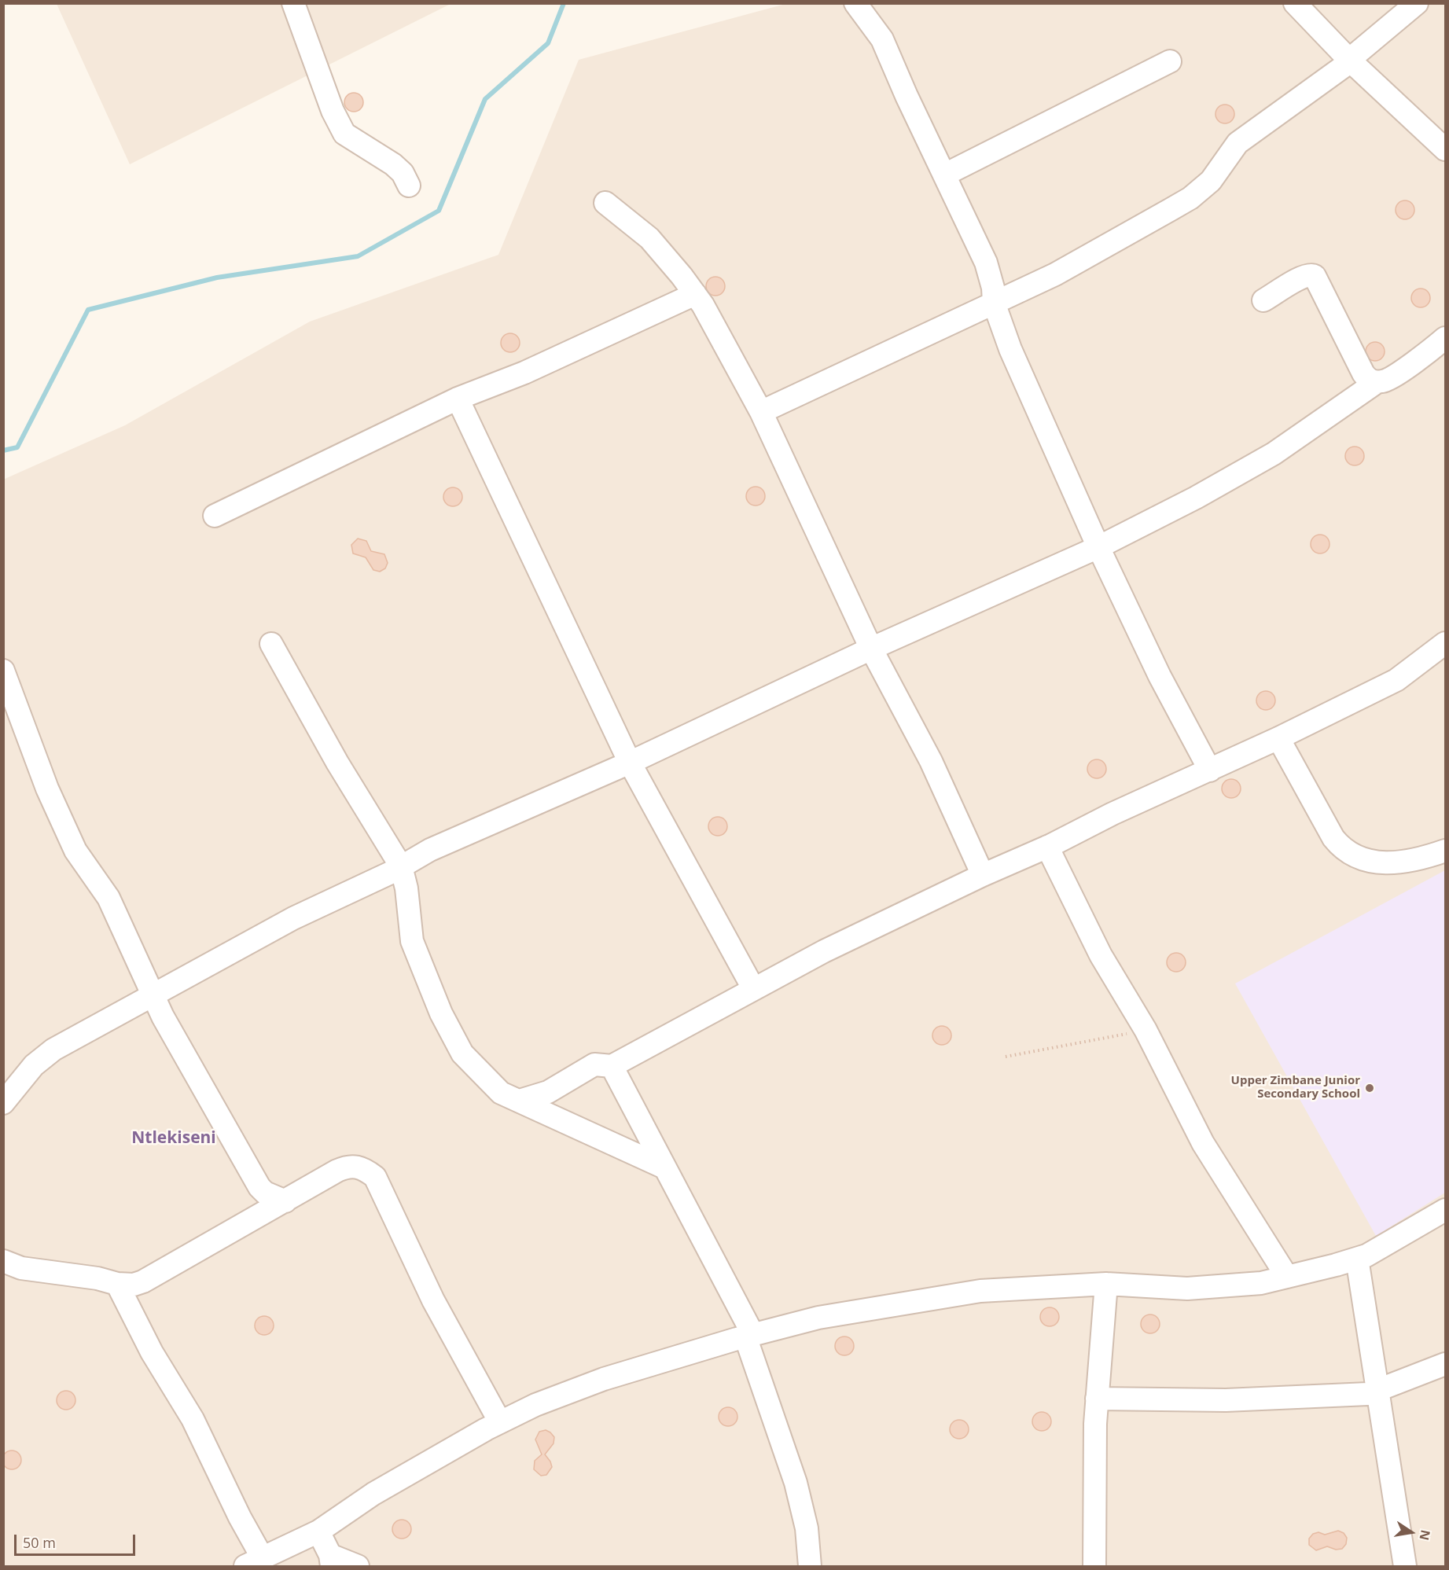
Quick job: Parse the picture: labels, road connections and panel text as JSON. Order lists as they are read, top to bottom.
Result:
{
  "districts": ["Ntlekiseni"],
  "places": ["Upper Zimbane Junior Secondary School"],
  "scale_bar": "50 m",
  "north": "right"
}
